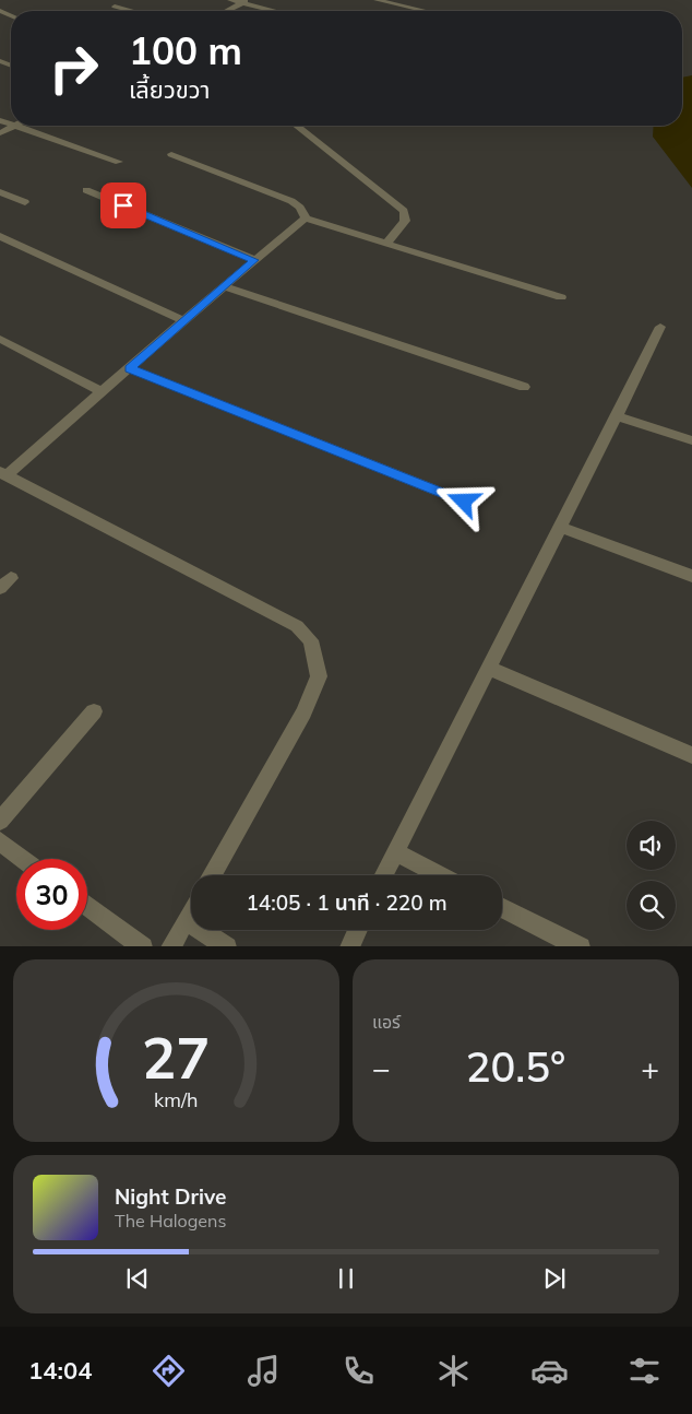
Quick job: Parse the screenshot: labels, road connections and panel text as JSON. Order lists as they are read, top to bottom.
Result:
{
  "page": {
    "turn": ["100 m", "เลี้ยวขวา"],
    "limit": "30",
    "trip": "14:05 · 1 นาที · 220 m",
    "tile": "แอร์",
    "heat": ["−", "20.5°", "+"],
    "song": ["Night Drive", "The Halogens"],
    "tabs": "14:04",
    "gauge": ["27", "km/h"]
  }
}
